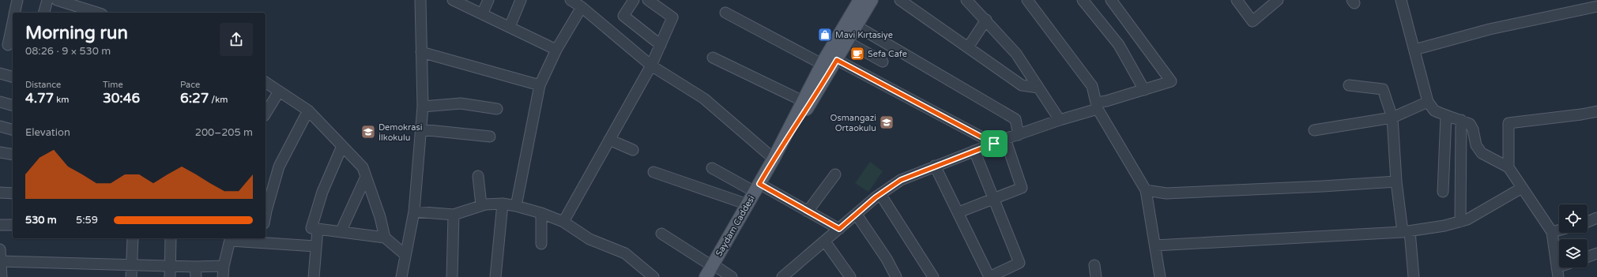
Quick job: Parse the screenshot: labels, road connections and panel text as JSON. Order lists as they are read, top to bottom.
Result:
{
  "streets": {
    "main road": ["Saydam Caddesi"]
  },
  "places": {
    "shop": ["Mavi Kırtasiye"],
    "cafe": ["Sefa Cafe"],
    "school or university": ["Osmangazi Ortaokulu", "Demokrasi İlkokulu"]
  },
  "page": {
    "heading": ["Morning run", "08:26 · 9 × 530 m"],
    "stats": [
      ["Distance", "4.77 km"],
      ["Time", "30:46"],
      ["Pace", "6:27 /km"]
    ],
    "chart": ["Elevation", "200–205 m"],
    "list": [
      {
        "name": "530 m",
        "note": "5:59"
      }
    ]
  }
}
